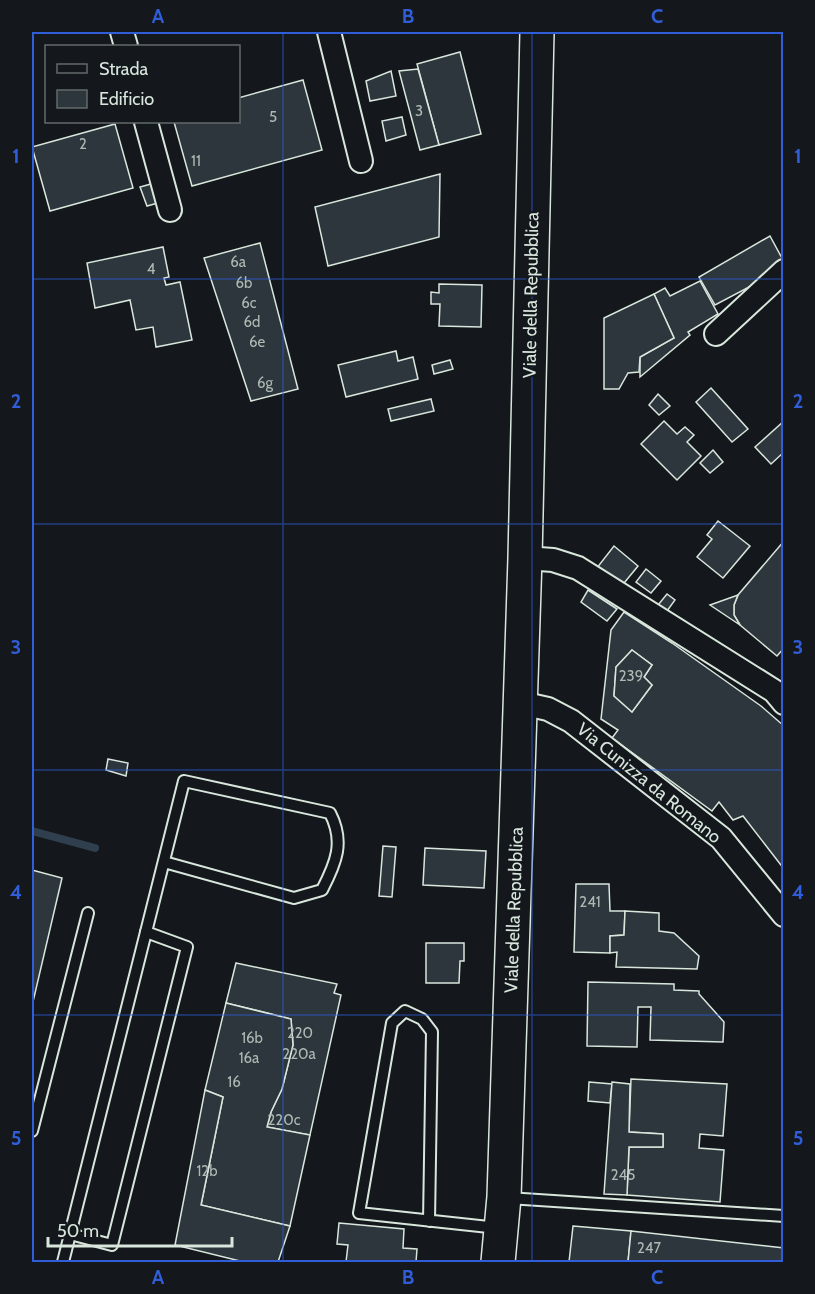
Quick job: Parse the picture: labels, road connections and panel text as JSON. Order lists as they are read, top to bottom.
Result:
{
  "streets": {
    "main road": ["Viale della Repubblica"],
    "street": ["Via Cunizza da Romano"]
  },
  "crossings": [
    ["Viale della Repubblica", "Via Cunizza da Romano"]
  ],
  "house_numbers": [
    "3",
    "5",
    "2",
    "11",
    "6a",
    "4",
    "6b",
    "6c",
    "6d",
    "6e",
    "6g",
    "239",
    "241",
    "220",
    "16b",
    "220a",
    "16a",
    "16",
    "220c",
    "12b",
    "245",
    "247"
  ],
  "legend": ["Strada", "Edificio"],
  "scale_bar": "50 m",
  "grid": {
    "columns": ["A", "B", "C"],
    "rows": [
      "1",
      "2",
      "3",
      "4",
      "5"
    ]
  }
}
